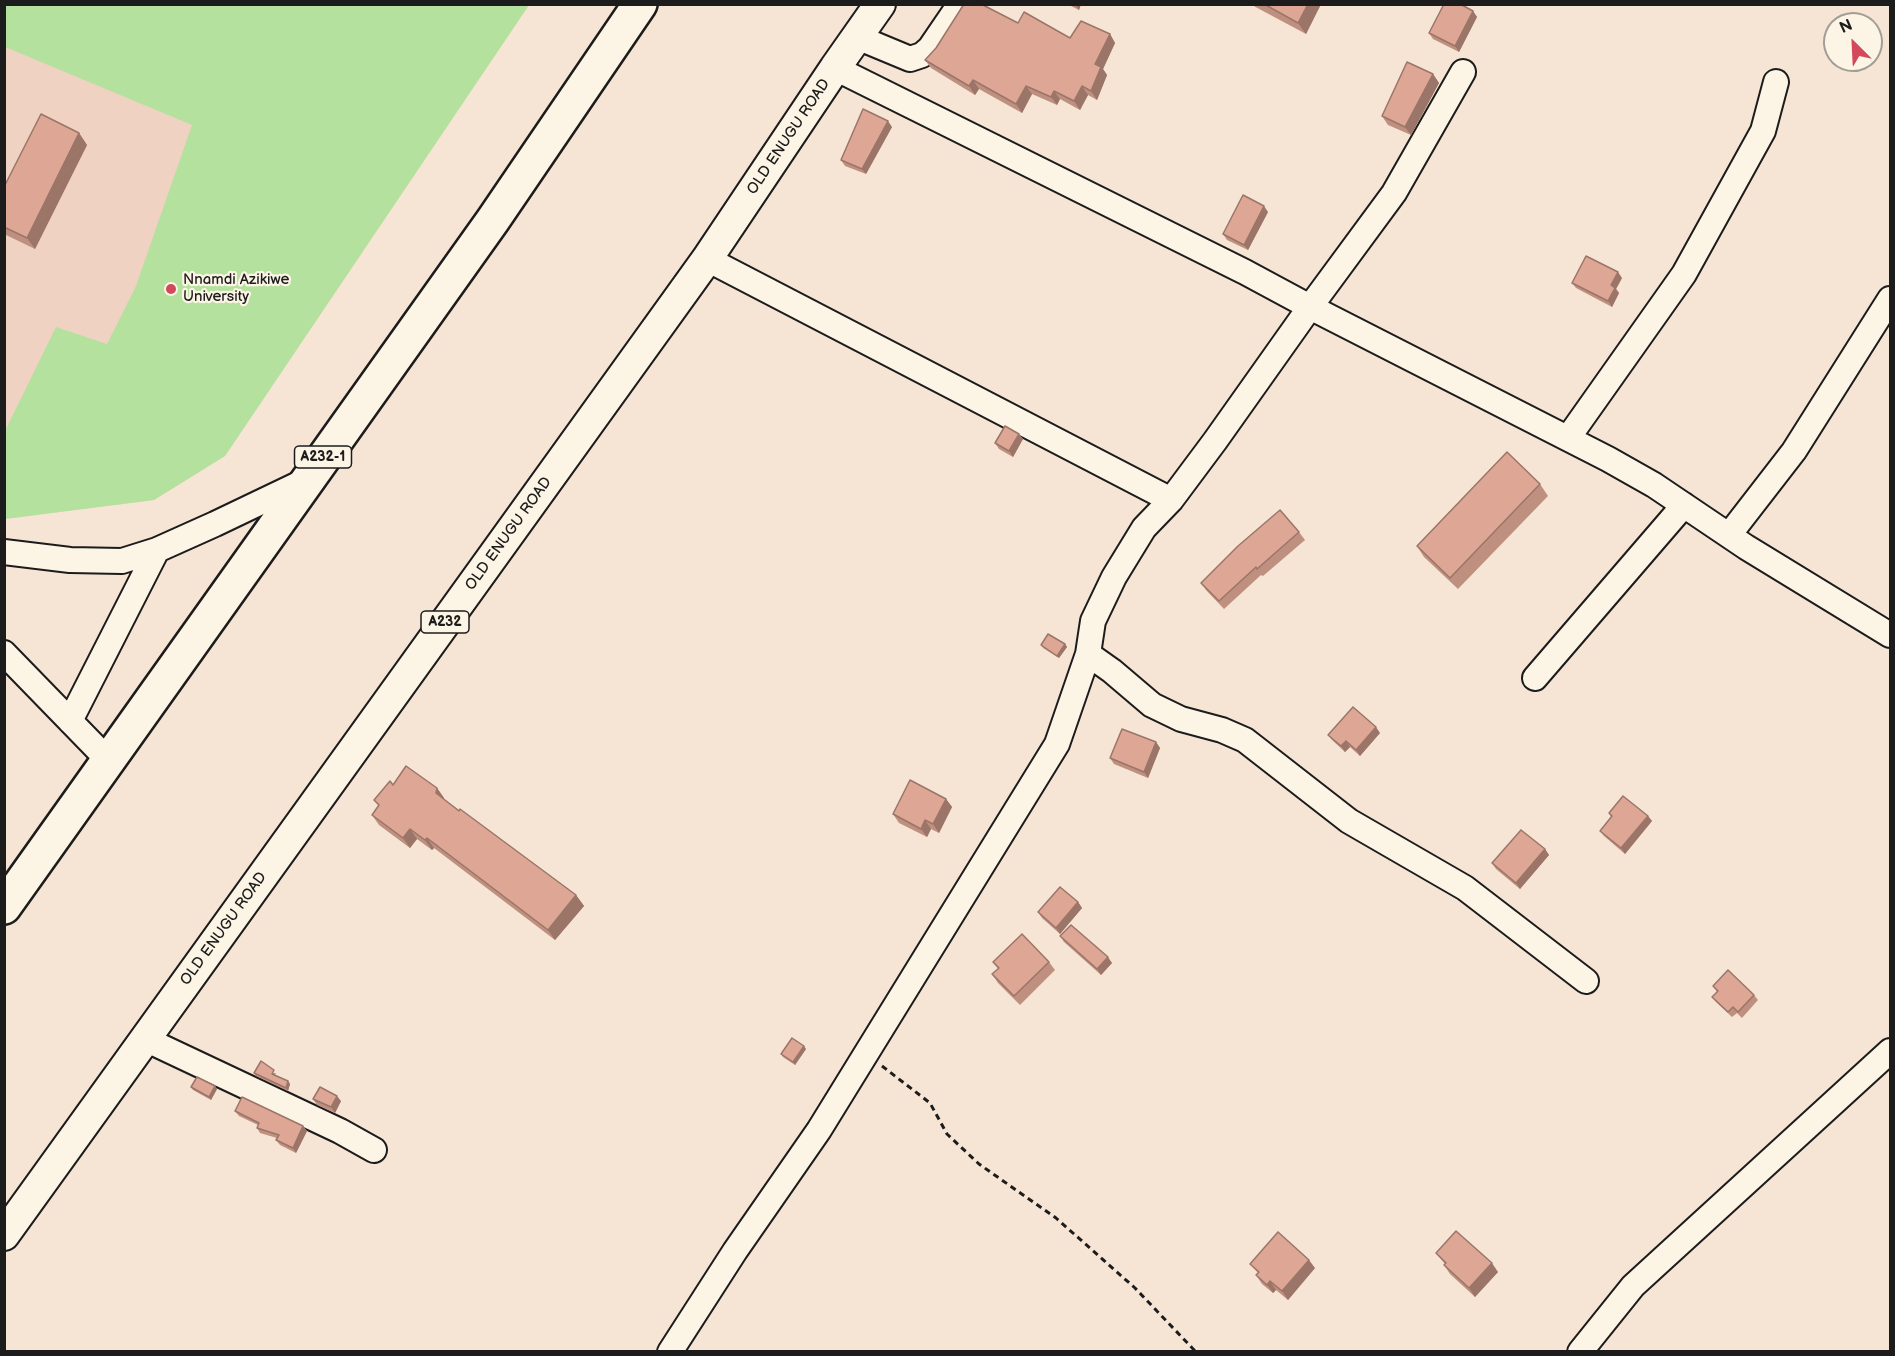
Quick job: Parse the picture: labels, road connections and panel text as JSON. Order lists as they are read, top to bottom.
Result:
{
  "streets": {
    "highway": ["A232-1"],
    "main road": ["OLD ENUGU ROAD", "A232"]
  },
  "places": ["Nnamdi Azikiwe University"],
  "north": "top left"
}
